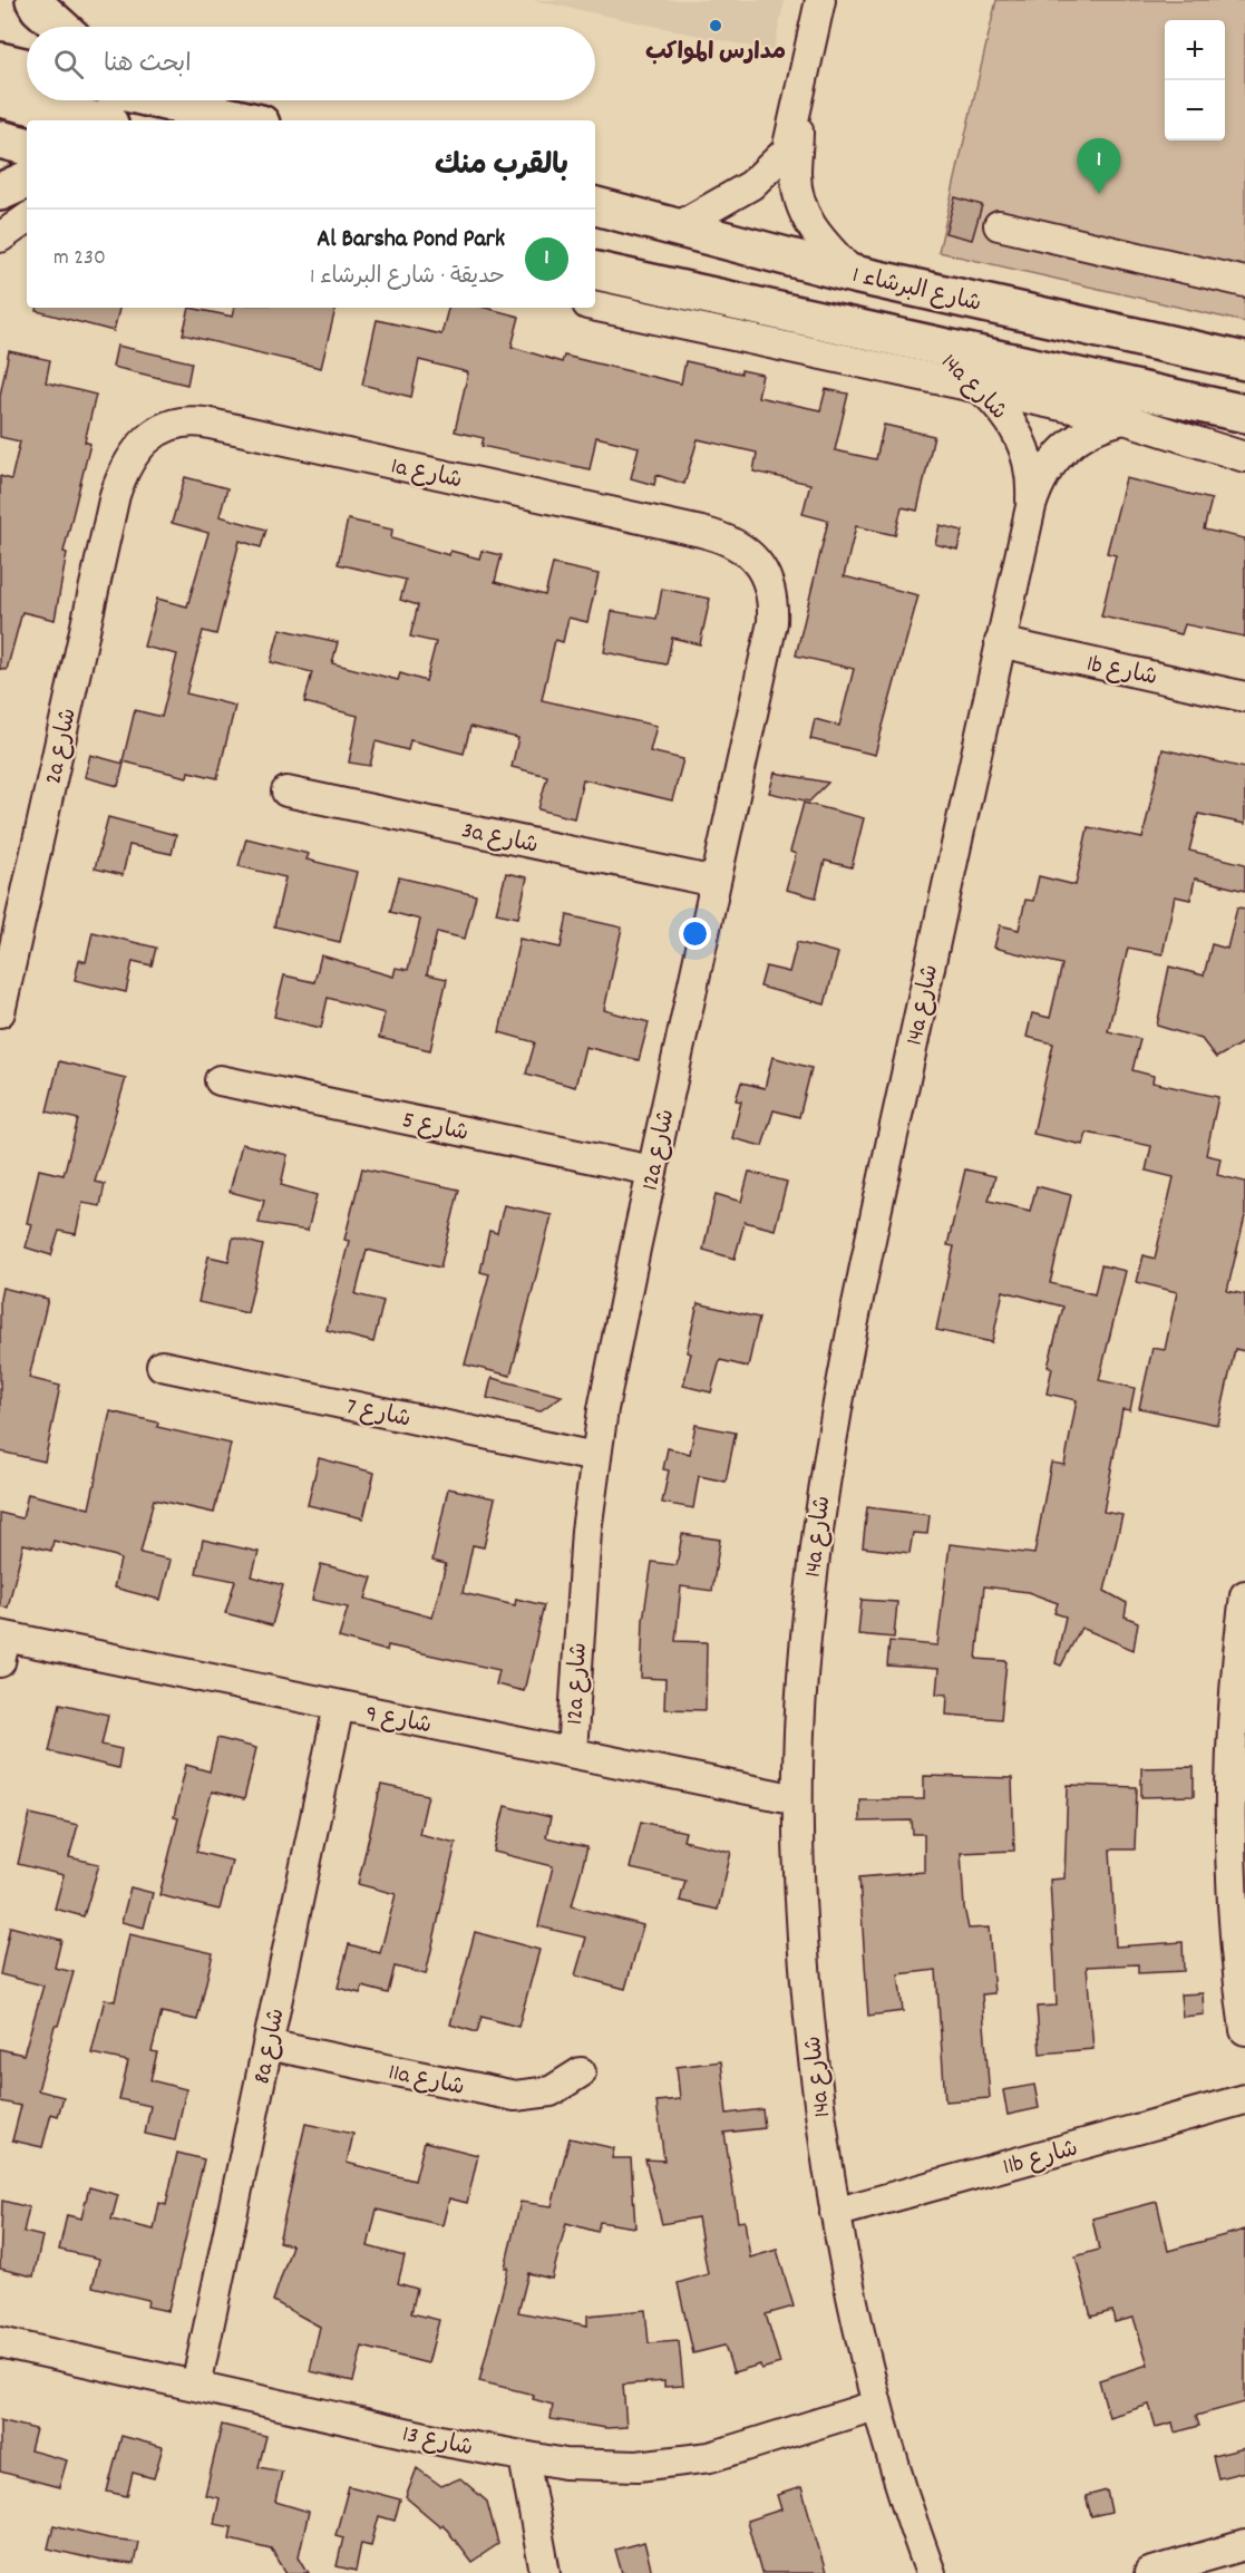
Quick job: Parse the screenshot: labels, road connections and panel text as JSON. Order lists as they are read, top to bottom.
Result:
{
  "streets": {
    "street": [
      "شارع البرشاء 1",
      "14a شارع",
      "1a شارع",
      "1b شارع",
      "2a شارع",
      "3a شارع",
      "شارع 5",
      "12a شارع",
      "شارع 7",
      "شارع 9",
      "8a شارع",
      "11a شارع",
      "11b شارع",
      "شارع 13"
    ]
  },
  "crossings": [
    ["14a شارع", "1b شارع"],
    ["14a شارع", "شارع 9"],
    ["14a شارع", "11b شارع"],
    ["14a شارع", "شارع 13"],
    ["1a شارع", "2a شارع"],
    ["1a شارع", "12a شارع"],
    ["3a شارع", "12a شارع"],
    ["شارع 5", "12a شارع"],
    ["12a شارع", "شارع 7"],
    ["12a شارع", "شارع 9"],
    ["شارع 9", "8a شارع"],
    ["8a شارع", "11a شارع"],
    ["8a شارع", "شارع 13"]
  ],
  "places": ["مدارس المواكب"],
  "page": {
    "map_buttons": ["+", "−"],
    "search": "ابحث هنا",
    "heading": "بالقرب منك",
    "pins": "1",
    "list": [
      {
        "mark": "1",
        "name": "Al Barsha Pond Park",
        "note": "حديقة · شارع البرشاء 1",
        "value": "230 m"
      }
    ]
  }
}
